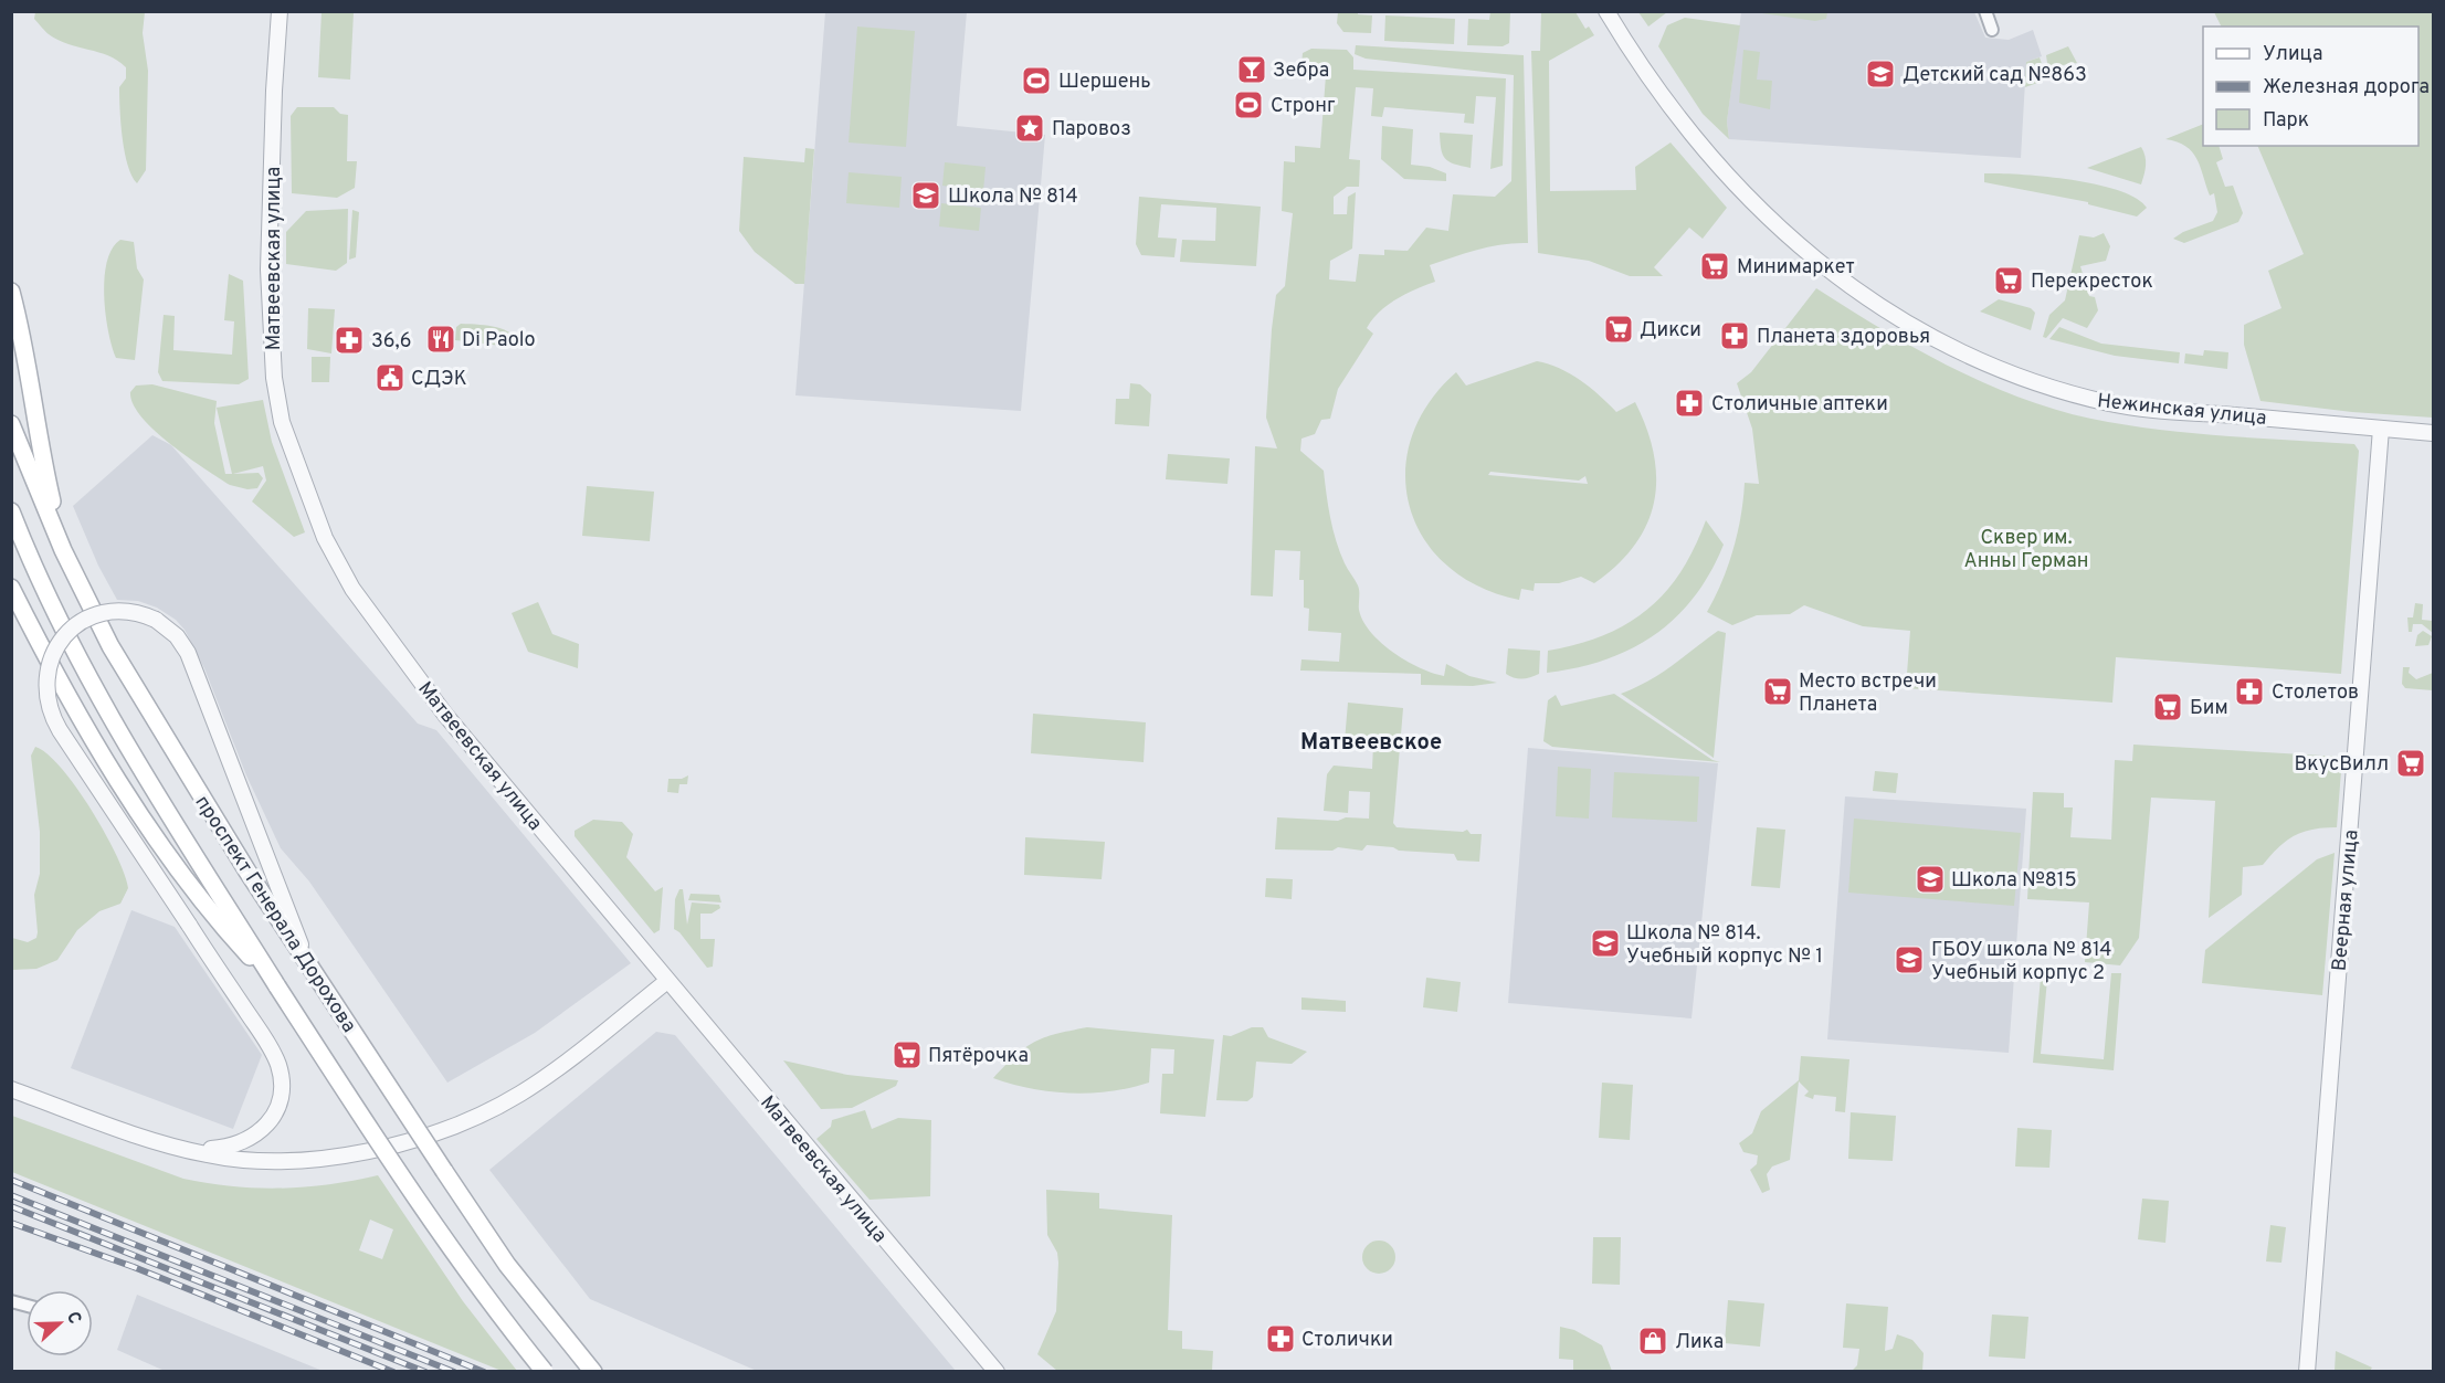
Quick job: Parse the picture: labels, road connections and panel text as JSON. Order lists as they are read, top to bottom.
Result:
{
  "streets": {
    "main road": ["проспект Генерала Дорохова"],
    "street": ["Матвеевская улица", "Нежинская улица", "Веерная улица"]
  },
  "crossings": [
    ["Нежинская улица", "Веерная улица"]
  ],
  "districts": ["Матвеевское"],
  "parks": ["Сквер им. Анны Герман"],
  "places": {
    "bar": ["Зебра"],
    "school or university": [
      "Детский сад №863",
      "Школа № 814",
      "Школа №815",
      "Школа № 814. Учебный корпус № 1",
      "ГБОУ школа № 814 Учебный корпус 2"
    ],
    "sports": ["Шершень", "Стронг"],
    "place": ["Паровоз"],
    "supermarket": [
      "Минимаркет",
      "Перекресток",
      "Дикси",
      "Место встречи Планета",
      "Бим",
      "ВкусВилл",
      "Пятёрочка"
    ],
    "pharmacy": [
      "Планета здоровья",
      "36,6",
      "Столичные аптеки",
      "Столетов",
      "Столички"
    ],
    "restaurant": ["Di Paolo"],
    "public building": ["СДЭК"],
    "shop": ["Лика"]
  },
  "legend": ["Улица", "Железная дорога", "Парк"],
  "north": "right"
}
